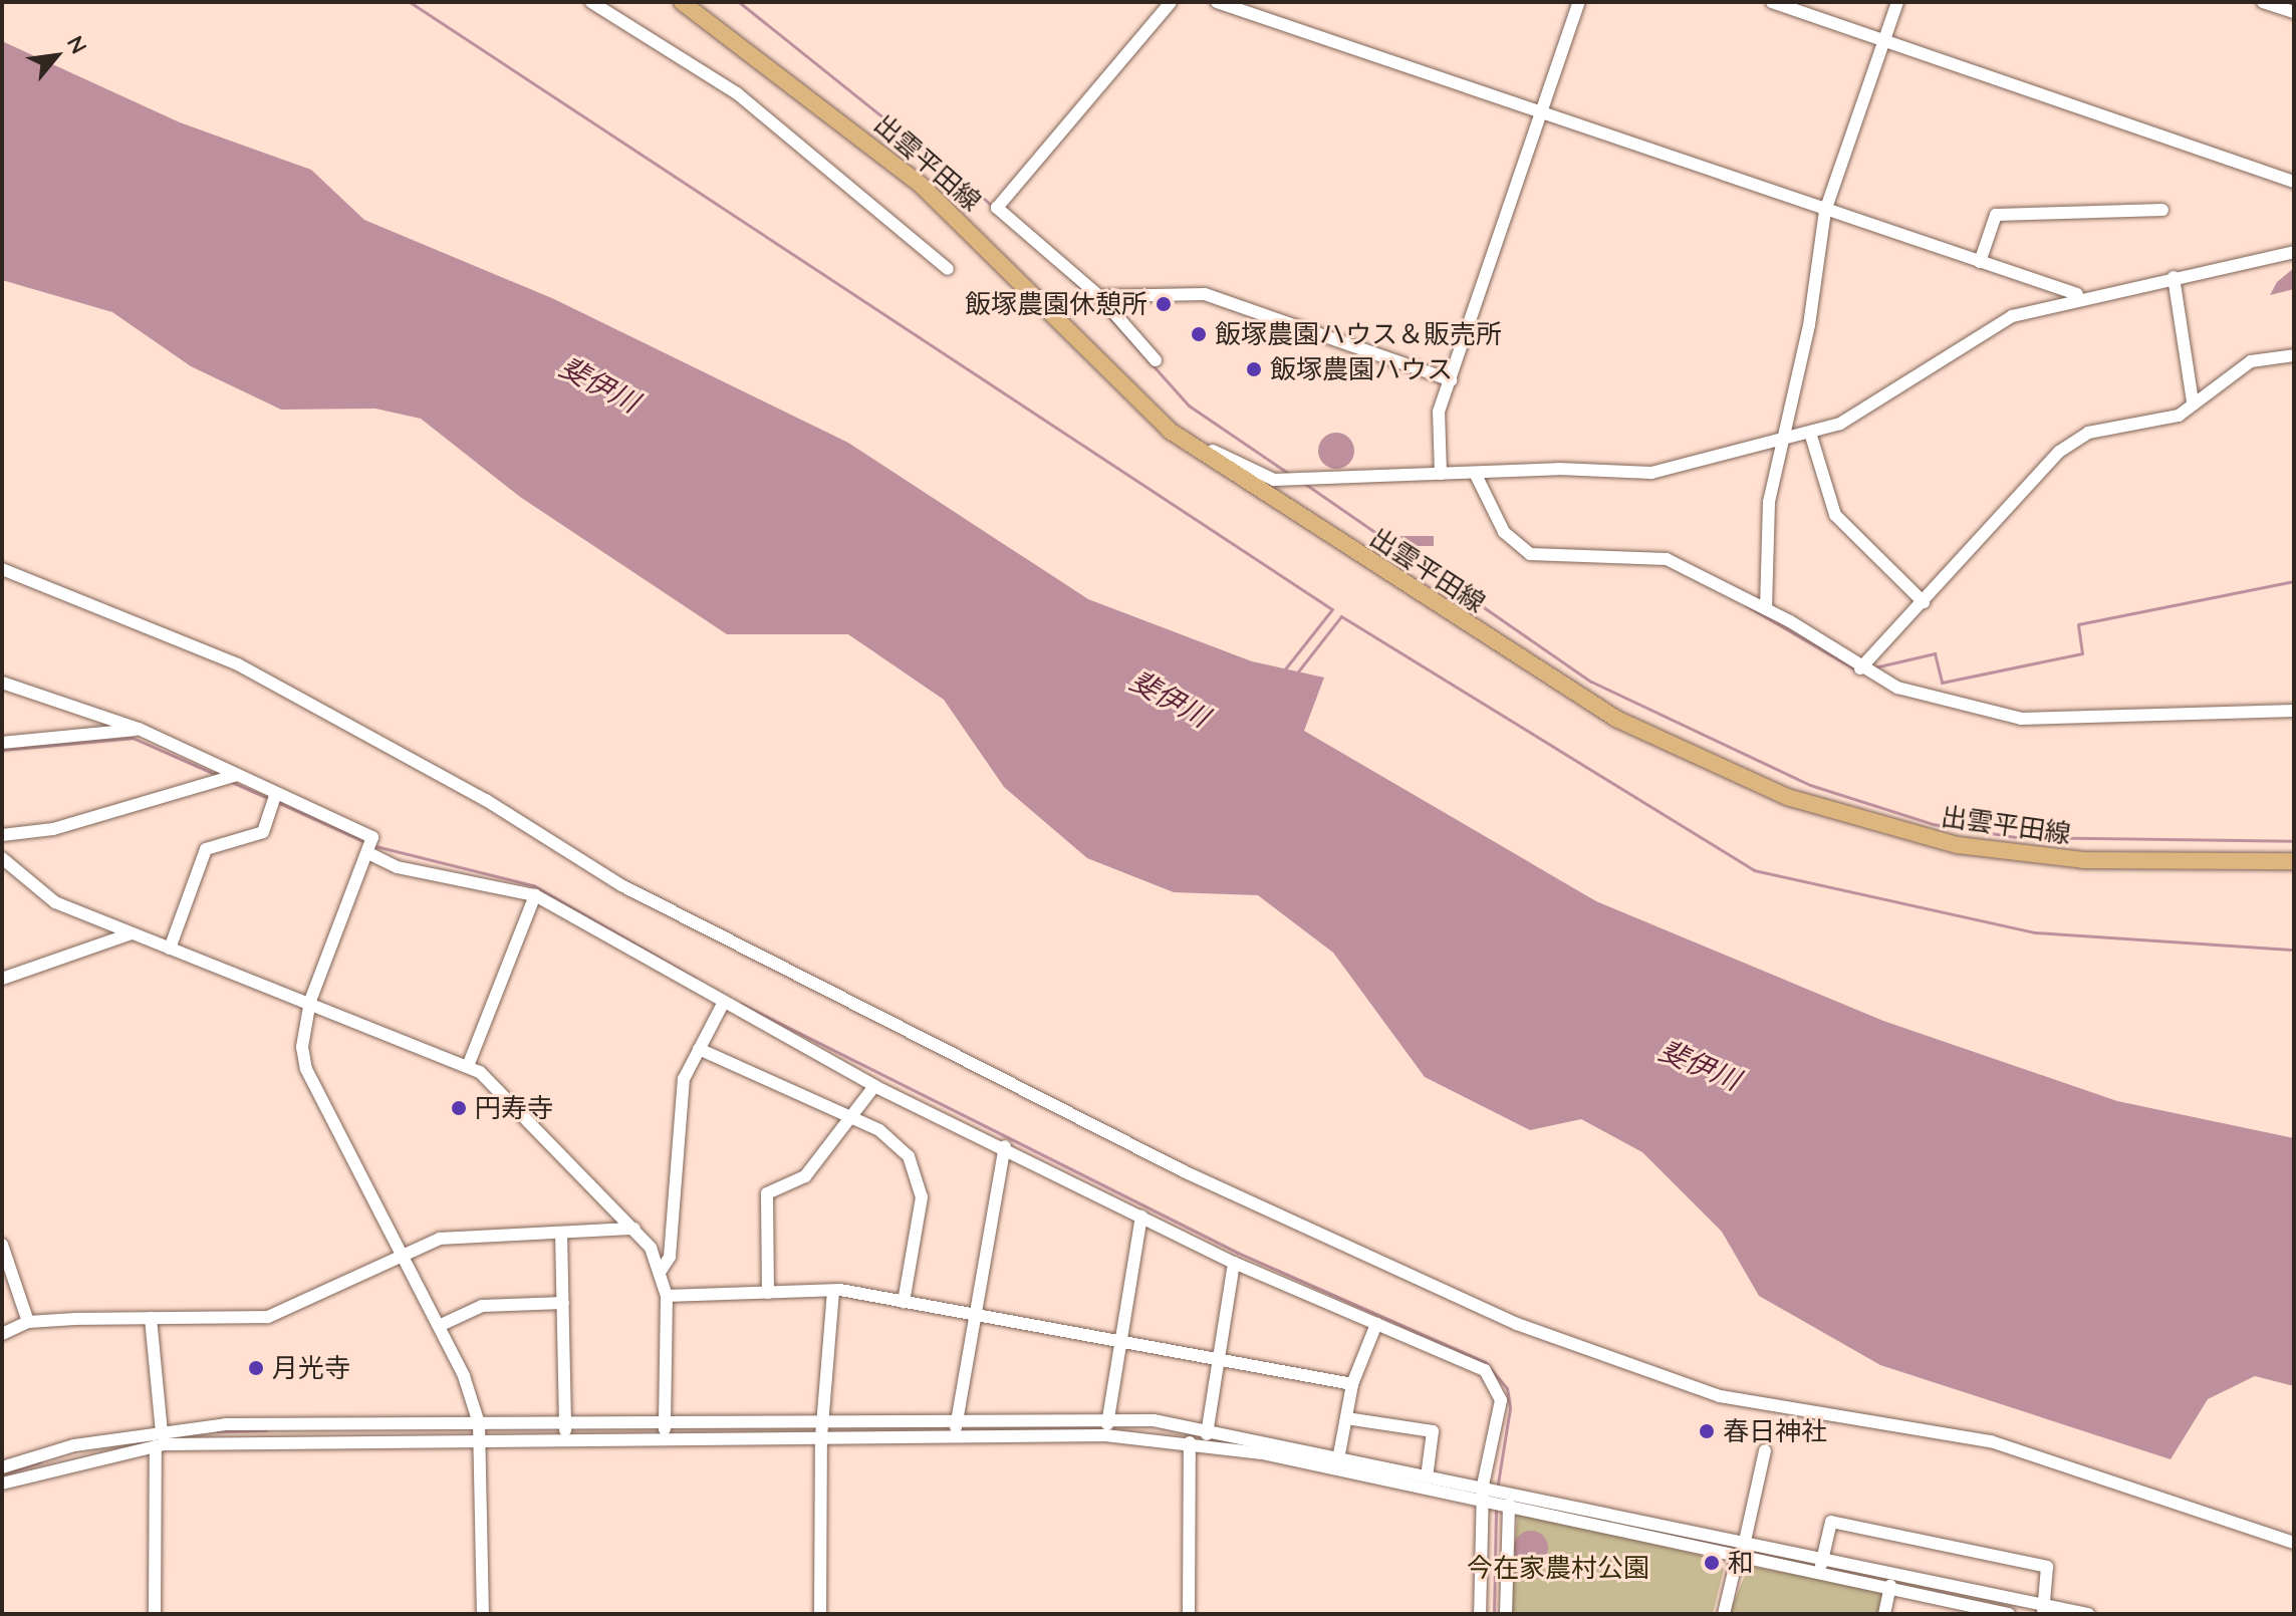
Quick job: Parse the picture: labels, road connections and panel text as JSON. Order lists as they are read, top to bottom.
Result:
{
  "streets": {
    "main road": ["出雲平田線"]
  },
  "water": ["斐伊川"],
  "parks": ["今在家農村公園"],
  "places": [
    "飯塚農園休憩所",
    "飯塚農園ハウス＆販売所",
    "飯塚農園ハウス",
    "円寿寺",
    "月光寺",
    "春日神社",
    "和"
  ],
  "north": "top right"
}
